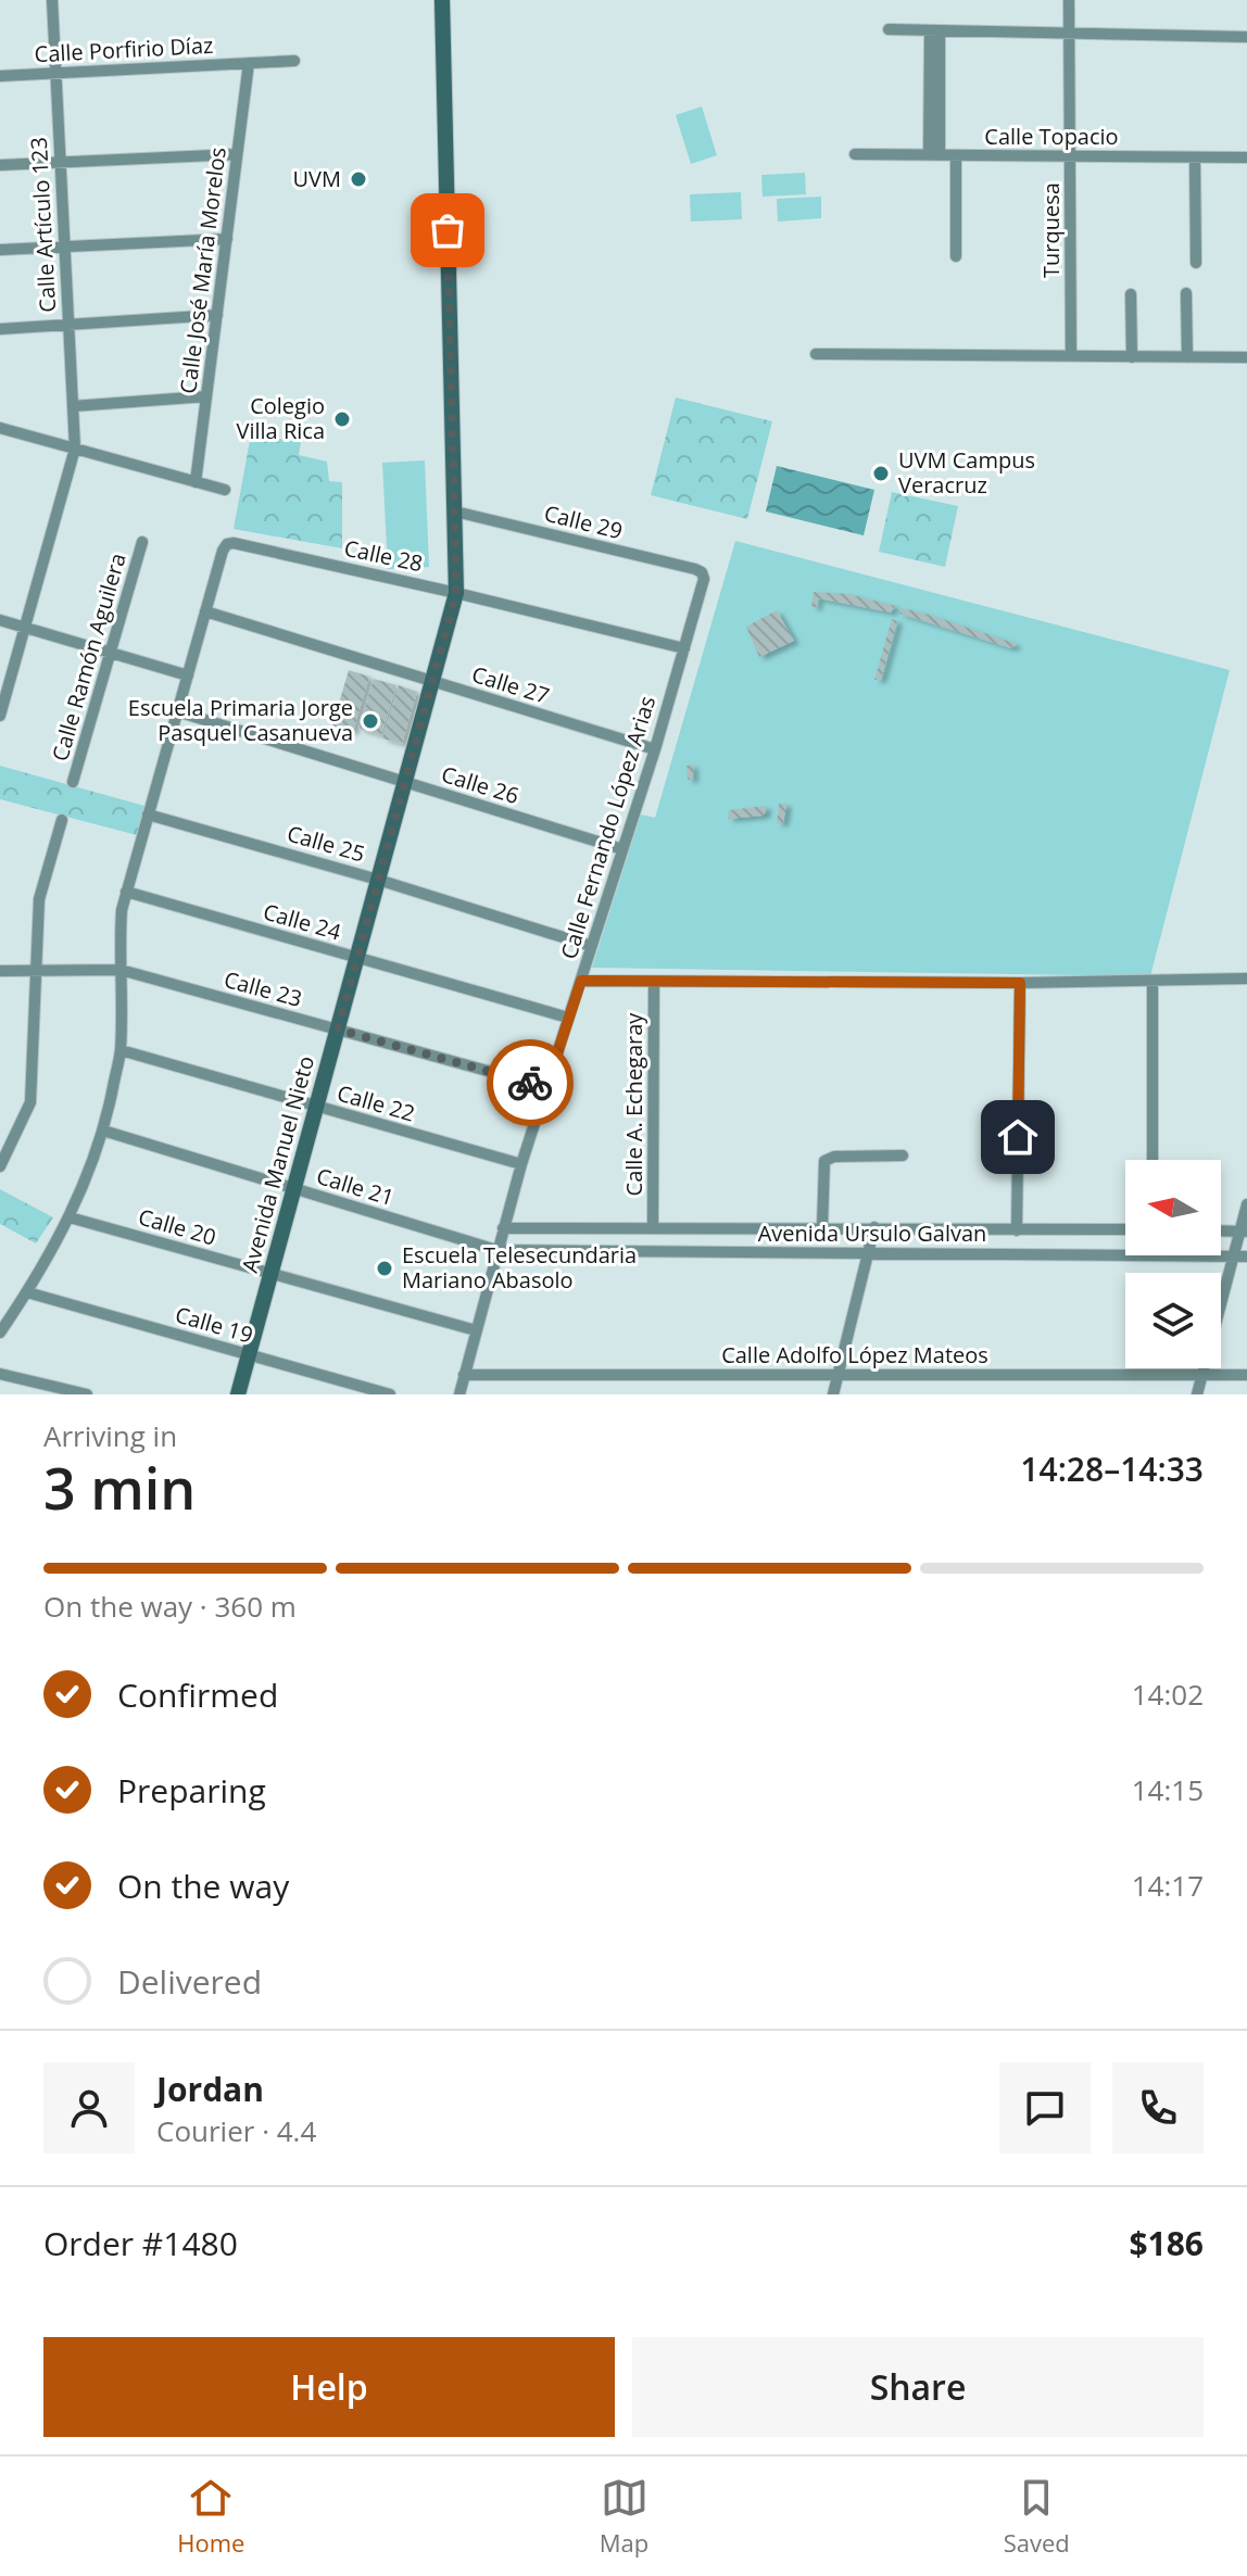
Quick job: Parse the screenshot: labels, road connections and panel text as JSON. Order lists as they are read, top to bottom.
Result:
{
  "streets": {
    "street": [
      "Calle Porfirio Díaz",
      "Calle Topacio",
      "Calle Artículo 123",
      "Turquesa",
      "Calle José María Morelos",
      "Calle 29",
      "Calle 28",
      "Calle Ramón Aguilera",
      "Calle 27",
      "Calle 26",
      "Calle Fernando López Arias",
      "Calle 25",
      "Calle 24",
      "Calle 23",
      "Calle 22",
      "Calle A. Echegaray",
      "Avenida Manuel Nieto",
      "Calle 21",
      "Calle 20",
      "Avenida Ursulo Galvan",
      "Calle 19",
      "Calle Adolfo López Mateos"
    ]
  },
  "crossings": [
    ["Calle Porfirio Díaz", "Calle Artículo 123"],
    ["Calle Porfirio Díaz", "Calle José María Morelos"],
    ["Calle Topacio", "Turquesa"],
    ["Calle 29", "Calle Fernando López Arias"],
    ["Calle 29", "Avenida Manuel Nieto"],
    ["Calle 28", "Calle 27"],
    ["Calle 28", "Calle Fernando López Arias"],
    ["Calle 28", "Avenida Manuel Nieto"],
    ["Calle 27", "Calle Fernando López Arias"],
    ["Calle 27", "Avenida Manuel Nieto"],
    ["Calle 26", "Calle Fernando López Arias"],
    ["Calle 26", "Avenida Manuel Nieto"],
    ["Calle Fernando López Arias", "Calle 25"],
    ["Calle Fernando López Arias", "Calle 24"],
    ["Calle Fernando López Arias", "Calle 23"],
    ["Calle Fernando López Arias", "Calle 22"],
    ["Calle Fernando López Arias", "Calle 21"],
    ["Calle Fernando López Arias", "Calle 20"],
    ["Calle Fernando López Arias", "Avenida Ursulo Galvan"],
    ["Calle Fernando López Arias", "Calle Adolfo López Mateos"],
    ["Calle 25", "Avenida Manuel Nieto"],
    ["Calle 24", "Avenida Manuel Nieto"],
    ["Calle 23", "Avenida Manuel Nieto"],
    ["Calle 22", "Avenida Manuel Nieto"],
    ["Calle A. Echegaray", "Avenida Ursulo Galvan"],
    ["Avenida Manuel Nieto", "Calle 21"],
    ["Avenida Manuel Nieto", "Calle 20"],
    ["Avenida Manuel Nieto", "Calle 19"],
    ["Calle 21", "Avenida Ursulo Galvan"]
  ],
  "places": [
    "UVM",
    "Colegio Villa Rica",
    "UVM Campus Veracruz",
    "Escuela Primaria Jorge Pasquel Casanueva",
    "Escuela Telesecundaria Mariano Abasolo"
  ],
  "north": "left",
  "page": {
    "heading": ["3 min", "Arriving in", "14:28–14:33"],
    "panel": [
      "Jordan",
      "Courier · 4.4",
      "Order #1480",
      "$186"
    ],
    "bar": "On the way · 360 m",
    "list": [
      ["Confirmed", "14:02"],
      ["Preparing", "14:15"],
      ["On the way", "14:17"],
      "Delivered"
    ],
    "buttons": ["Help", "Share"],
    "tabs": ["Home", "Map", "Saved"]
  }
}
